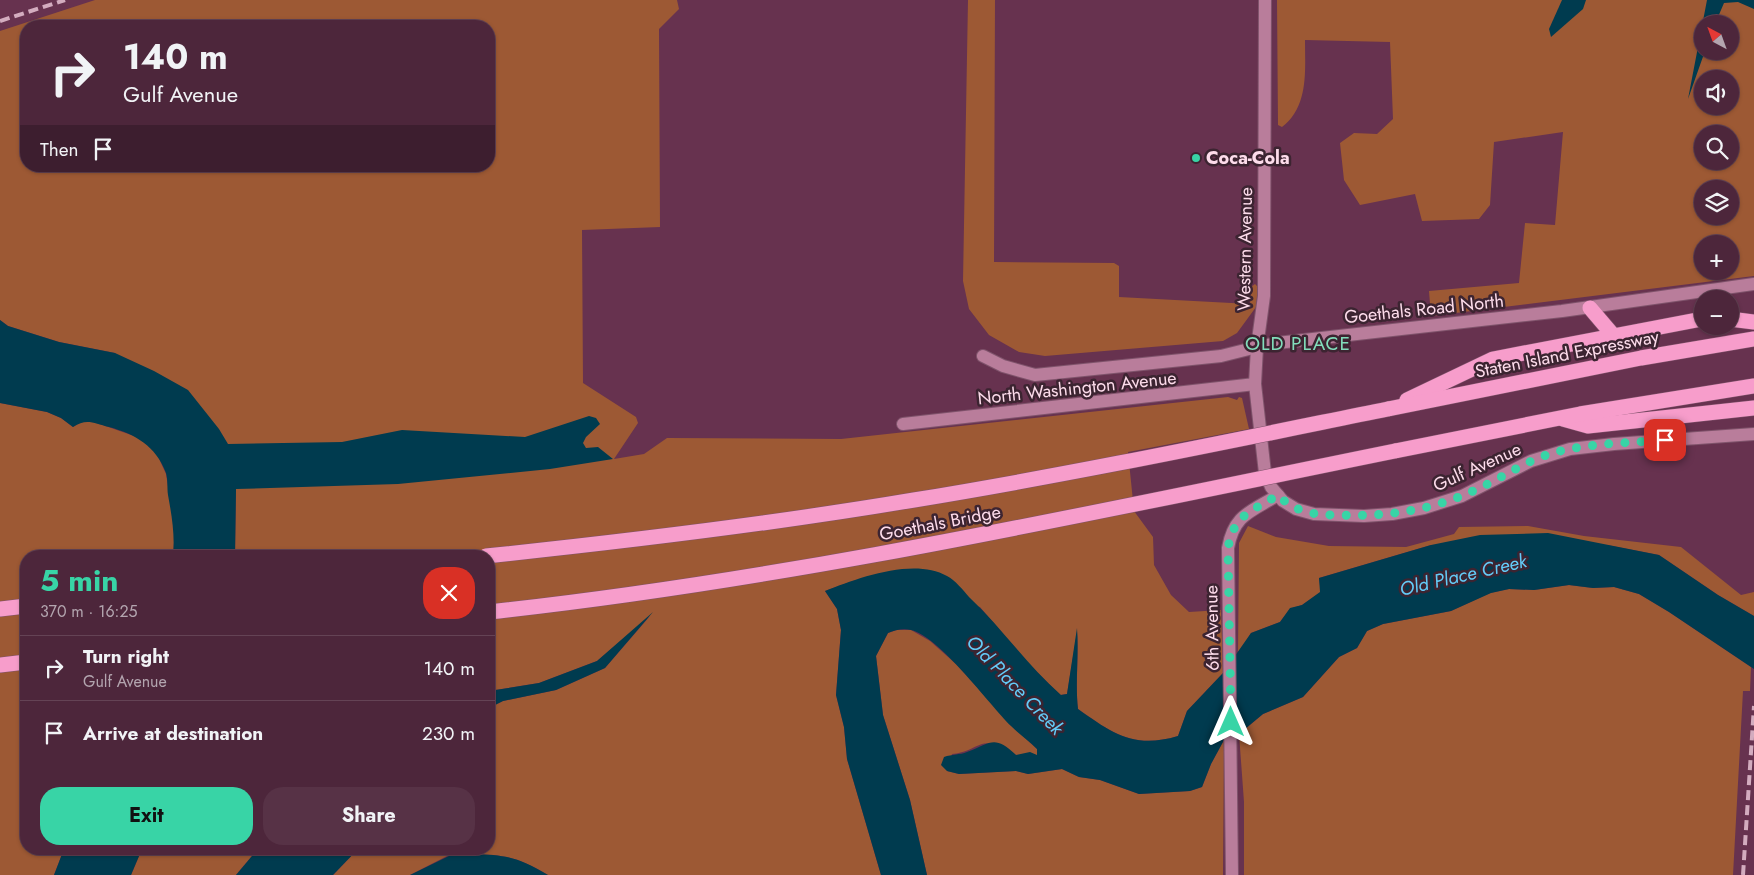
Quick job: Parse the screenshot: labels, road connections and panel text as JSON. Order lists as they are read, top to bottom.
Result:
{
  "streets": {
    "highway": ["Staten Island Expressway", "Goethals Bridge"],
    "street": [
      "Western Avenue",
      "Goethals Road North",
      "North Washington Avenue",
      "Gulf Avenue",
      "6th Avenue"
    ]
  },
  "crossings": [
    ["Western Avenue", "Goethals Road North"],
    ["Western Avenue", "North Washington Avenue"],
    ["Western Avenue", "Gulf Avenue"],
    ["Western Avenue", "6th Avenue"],
    ["Staten Island Expressway", "Goethals Bridge"],
    ["Gulf Avenue", "6th Avenue"]
  ],
  "districts": ["OLD PLACE"],
  "water": ["Old Place Creek"],
  "places": ["Coca-Cola"],
  "north": "top left",
  "page": {
    "map_buttons": ["+", "−"],
    "turn": ["140 m", "Gulf Avenue"],
    "then": "Then",
    "heading": ["5 min", "370 m · 16:25"],
    "list": [
      {
        "name": "Turn right",
        "note": "Gulf Avenue",
        "value": "140 m"
      },
      {
        "name": "Arrive at destination",
        "value": "230 m"
      }
    ],
    "buttons": ["Exit", "Share"]
  }
}
